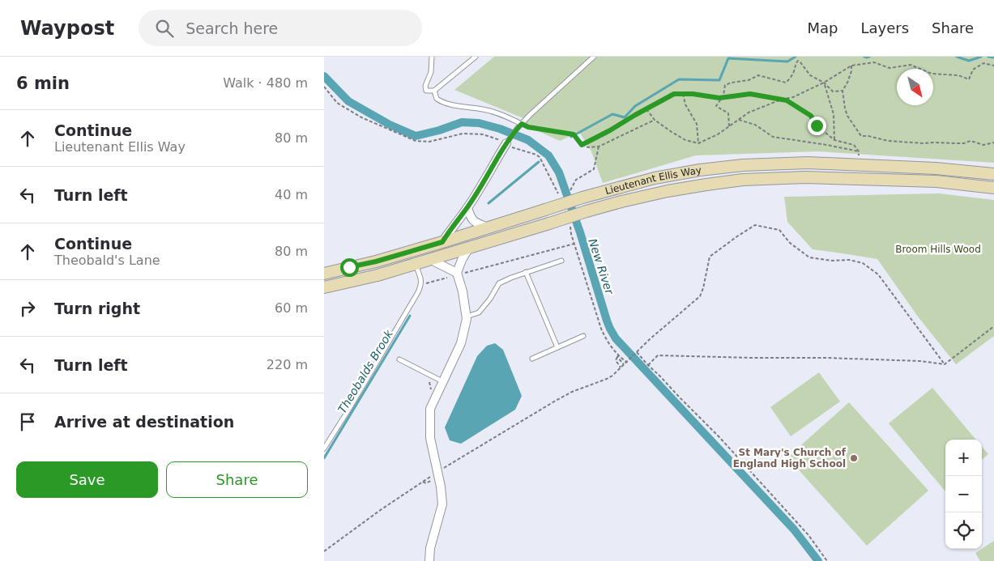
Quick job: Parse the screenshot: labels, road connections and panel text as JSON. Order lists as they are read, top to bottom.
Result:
{
  "streets": {
    "main road": ["Lieutenant Ellis Way"]
  },
  "water": ["New River", "Theobalds Brook"],
  "parks": ["Broom Hills Wood"],
  "places": ["St Mary's Church of England High School"],
  "north": "bottom right",
  "page": {
    "header": "Waypost",
    "search": "Search here",
    "nav": ["Map", "Layers", "Share"],
    "heading": ["6 min", "Walk · 480 m"],
    "list": [
      ["Continue", "Lieutenant Ellis Way", "80 m"],
      ["Turn left", "40 m"],
      ["Continue", "Theobald's Lane", "80 m"],
      ["Turn right", "60 m"],
      ["Turn left", "220 m"],
      "Arrive at destination"
    ],
    "map_buttons": ["+", "−"],
    "buttons": ["Save", "Share"]
  }
}
